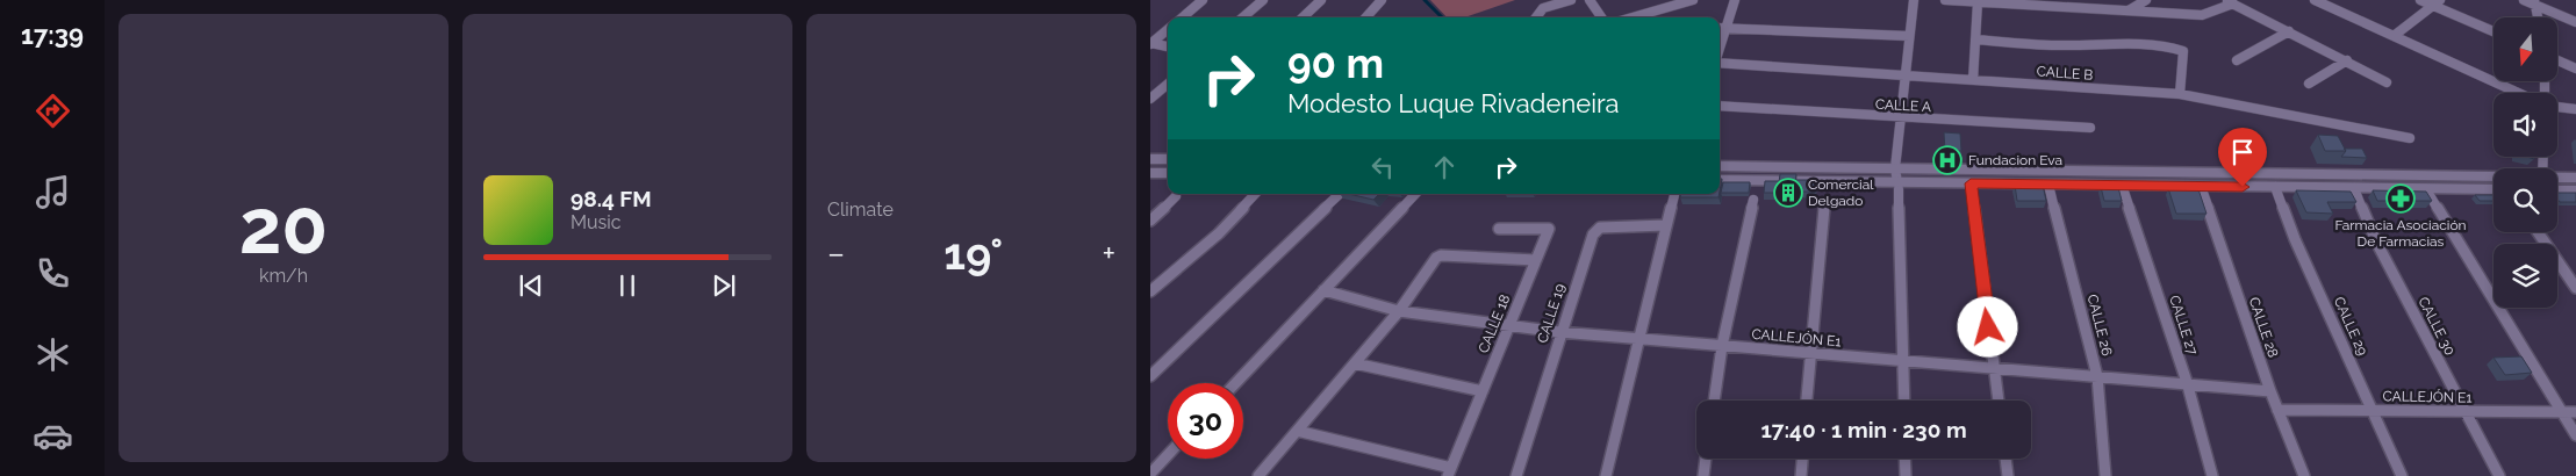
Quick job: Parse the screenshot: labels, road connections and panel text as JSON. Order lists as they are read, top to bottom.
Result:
{
  "streets": {
    "street": [
      "CALLE B",
      "CALLE A",
      "CALLE 19",
      "CALLE 18",
      "CALLE 26",
      "CALLE 27",
      "CALLE 29",
      "CALLE 30",
      "CALLE 28",
      "CALLEJÓN E1"
    ]
  },
  "crossings": [
    ["CALLE 19", "CALLEJÓN E1"],
    ["CALLE 18", "CALLEJÓN E1"],
    ["CALLE 26", "CALLEJÓN E1"],
    ["CALLE 27", "CALLEJÓN E1"],
    ["CALLE 29", "CALLEJÓN E1"],
    ["CALLE 30", "CALLEJÓN E1"],
    ["CALLE 28", "CALLEJÓN E1"]
  ],
  "places": {
    "hospital": ["Fundacion Eva"],
    "building": ["Comercial Delgado"],
    "pharmacy": ["Farmacia Asociación De Farmacias"]
  },
  "north": "bottom",
  "page": {
    "tabs": "17:39",
    "tile": [
      ["20", "km/h"],
      "Climate"
    ],
    "turn": ["90 m", "Modesto Luque Rivadeneira"],
    "song": ["98.4 FM", "Music"],
    "heat": ["−", "19°", "+"],
    "limit": "30",
    "trip": "17:40 · 1 min · 230 m"
  }
}
